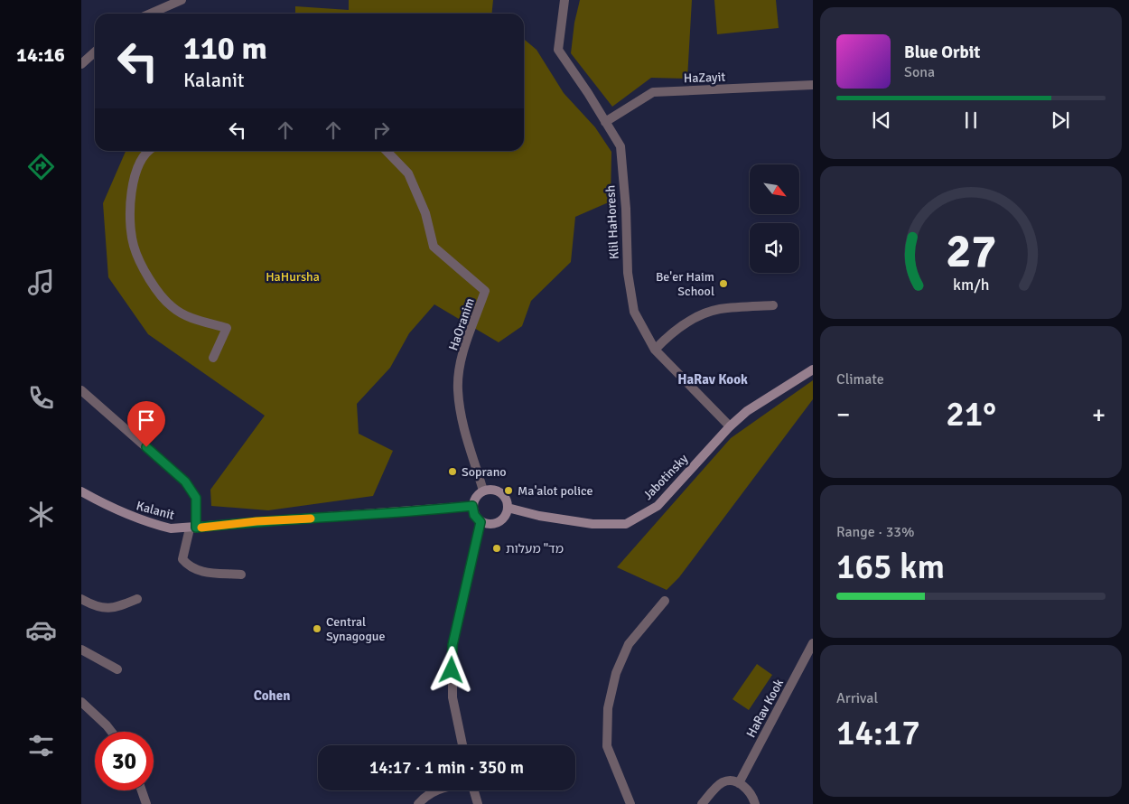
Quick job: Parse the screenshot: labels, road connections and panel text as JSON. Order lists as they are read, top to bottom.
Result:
{
  "streets": {
    "street": [
      "HaZayit",
      "Klil HaHoresh",
      "HaOranim",
      "Jabotinsky",
      "Kalanit",
      "HaRav Kook"
    ]
  },
  "crossings": [
    ["HaZayit", "Klil HaHoresh"],
    ["Klil HaHoresh", "Jabotinsky"],
    ["HaOranim", "Jabotinsky"],
    ["HaOranim", "Kalanit"],
    ["Jabotinsky", "Kalanit"]
  ],
  "districts": ["HaRav Kook", "Cohen"],
  "parks": ["HaHursha"],
  "places": [
    "Be'er Haim School",
    "Soprano",
    "Ma'alot police",
    "מד\" מעלות",
    "Central Synagogue"
  ],
  "north": "bottom right",
  "page": {
    "tabs": "14:16",
    "turn": ["110 m", "Kalanit"],
    "song": ["Blue Orbit", "Sona"],
    "tile": [
      "Climate",
      ["Range · 33%", "165 km"],
      ["Arrival", "14:17"]
    ],
    "heat": ["−", "21°", "+"],
    "limit": "30",
    "trip": "14:17 · 1 min · 350 m",
    "gauge": ["27", "km/h"]
  }
}
